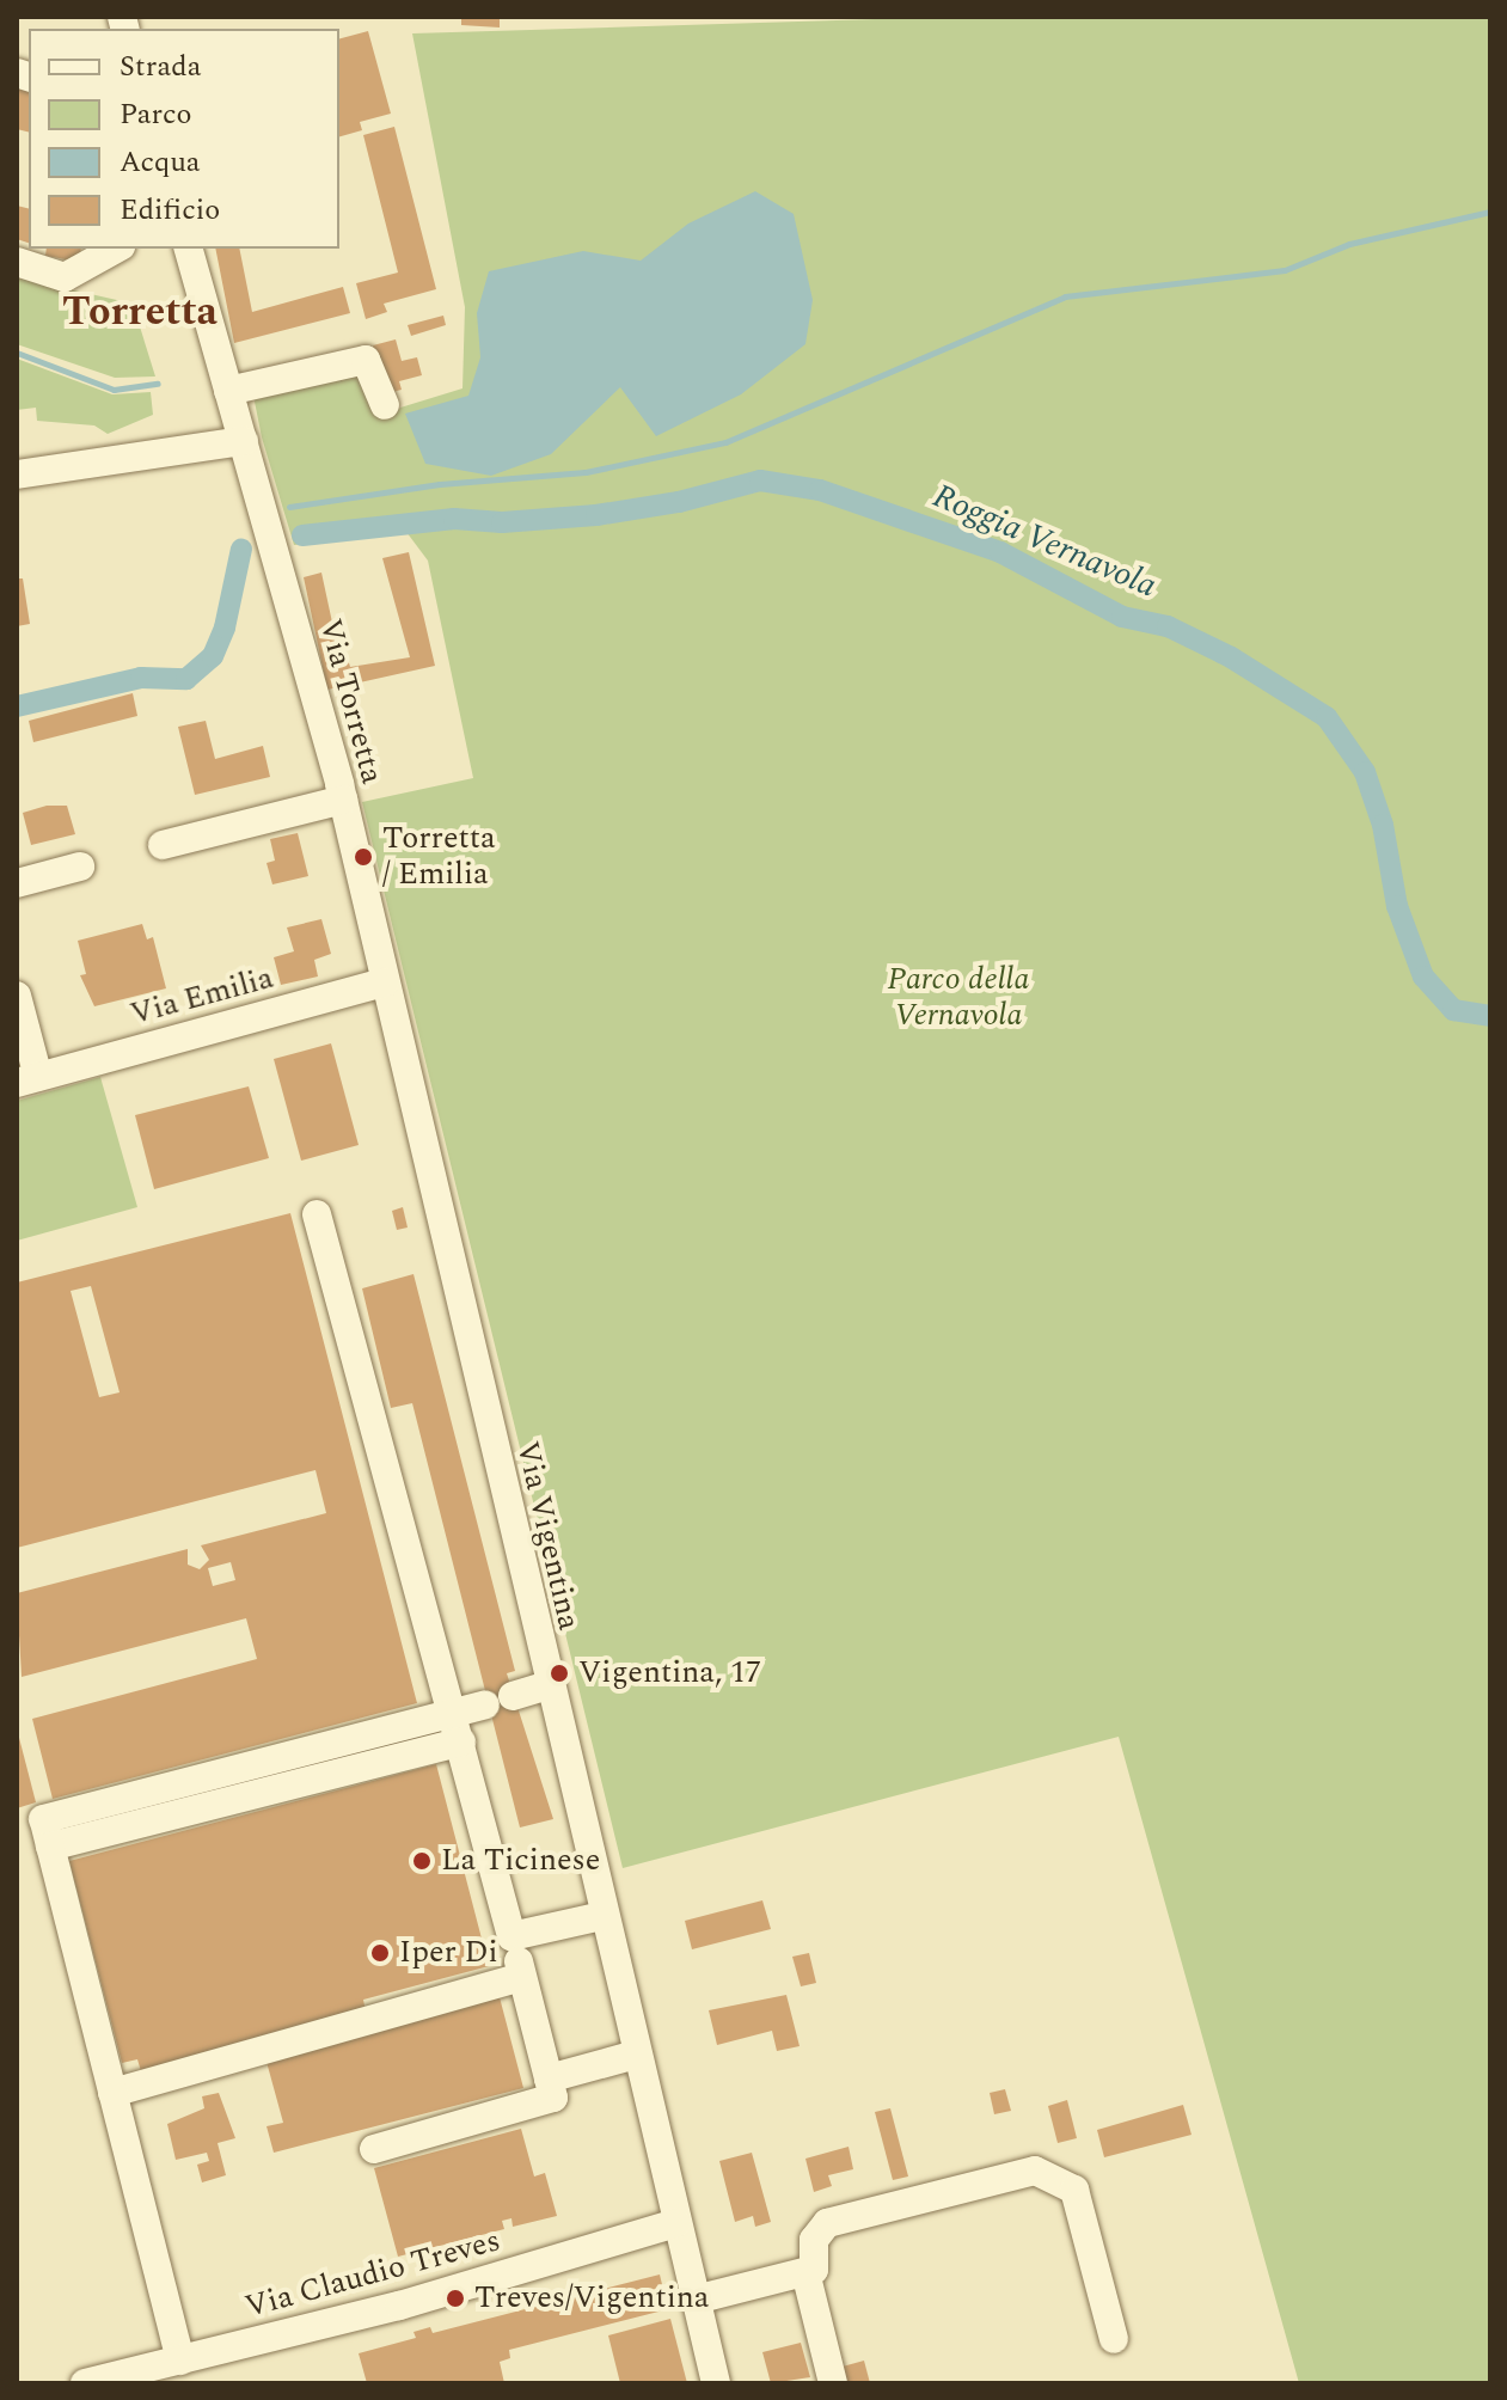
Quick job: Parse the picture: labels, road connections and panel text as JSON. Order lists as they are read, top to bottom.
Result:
{
  "streets": {
    "street": [
      "Via Torretta",
      "Via Emilia",
      "Via Vigentina",
      "Via Claudio Treves"
    ]
  },
  "crossings": [
    ["Via Torretta", "Via Emilia"],
    ["Via Torretta", "Via Vigentina"],
    ["Via Emilia", "Via Vigentina"],
    ["Via Vigentina", "Via Claudio Treves"]
  ],
  "districts": ["Torretta"],
  "water": ["Roggia Vernavola"],
  "parks": ["Parco della Vernavola"],
  "places": [
    "Torretta / Emilia",
    "Vigentina, 17",
    "La Ticinese",
    "Iper Di",
    "Treves/Vigentina"
  ],
  "legend": [
    "Strada",
    "Parco",
    "Acqua",
    "Edificio"
  ]
}
